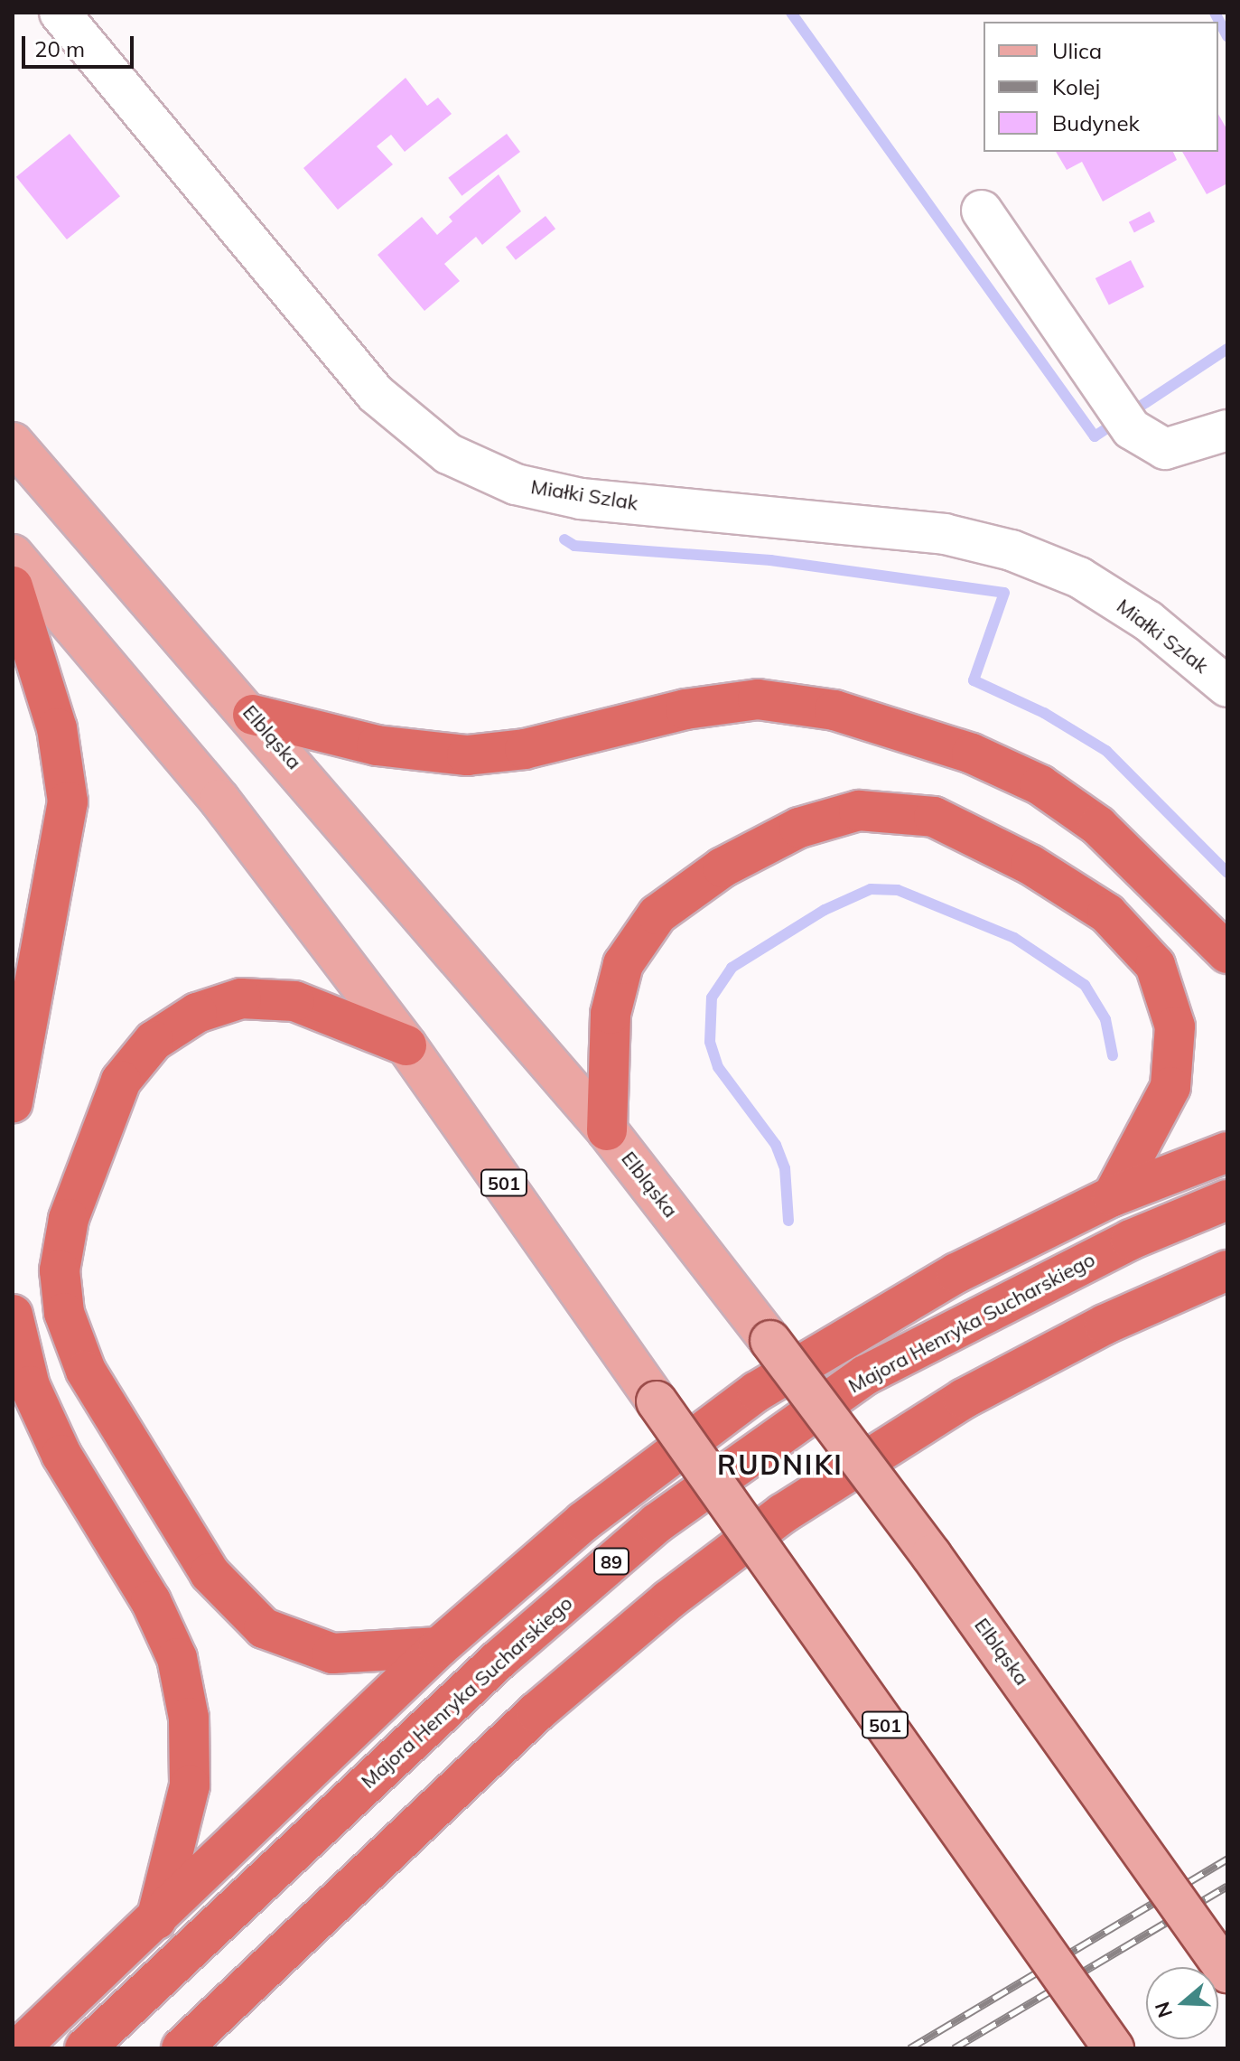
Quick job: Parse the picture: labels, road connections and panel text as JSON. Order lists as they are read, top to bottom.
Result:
{
  "streets": {
    "highway": ["Majora Henryka Sucharskiego", "89"],
    "main road": ["Elbląska", "501"],
    "street": ["Miałki Szlak"]
  },
  "districts": ["RUDNIKI"],
  "legend": ["Ulica", "Kolej", "Budynek"],
  "scale_bar": "20 m",
  "north": "left"
}
